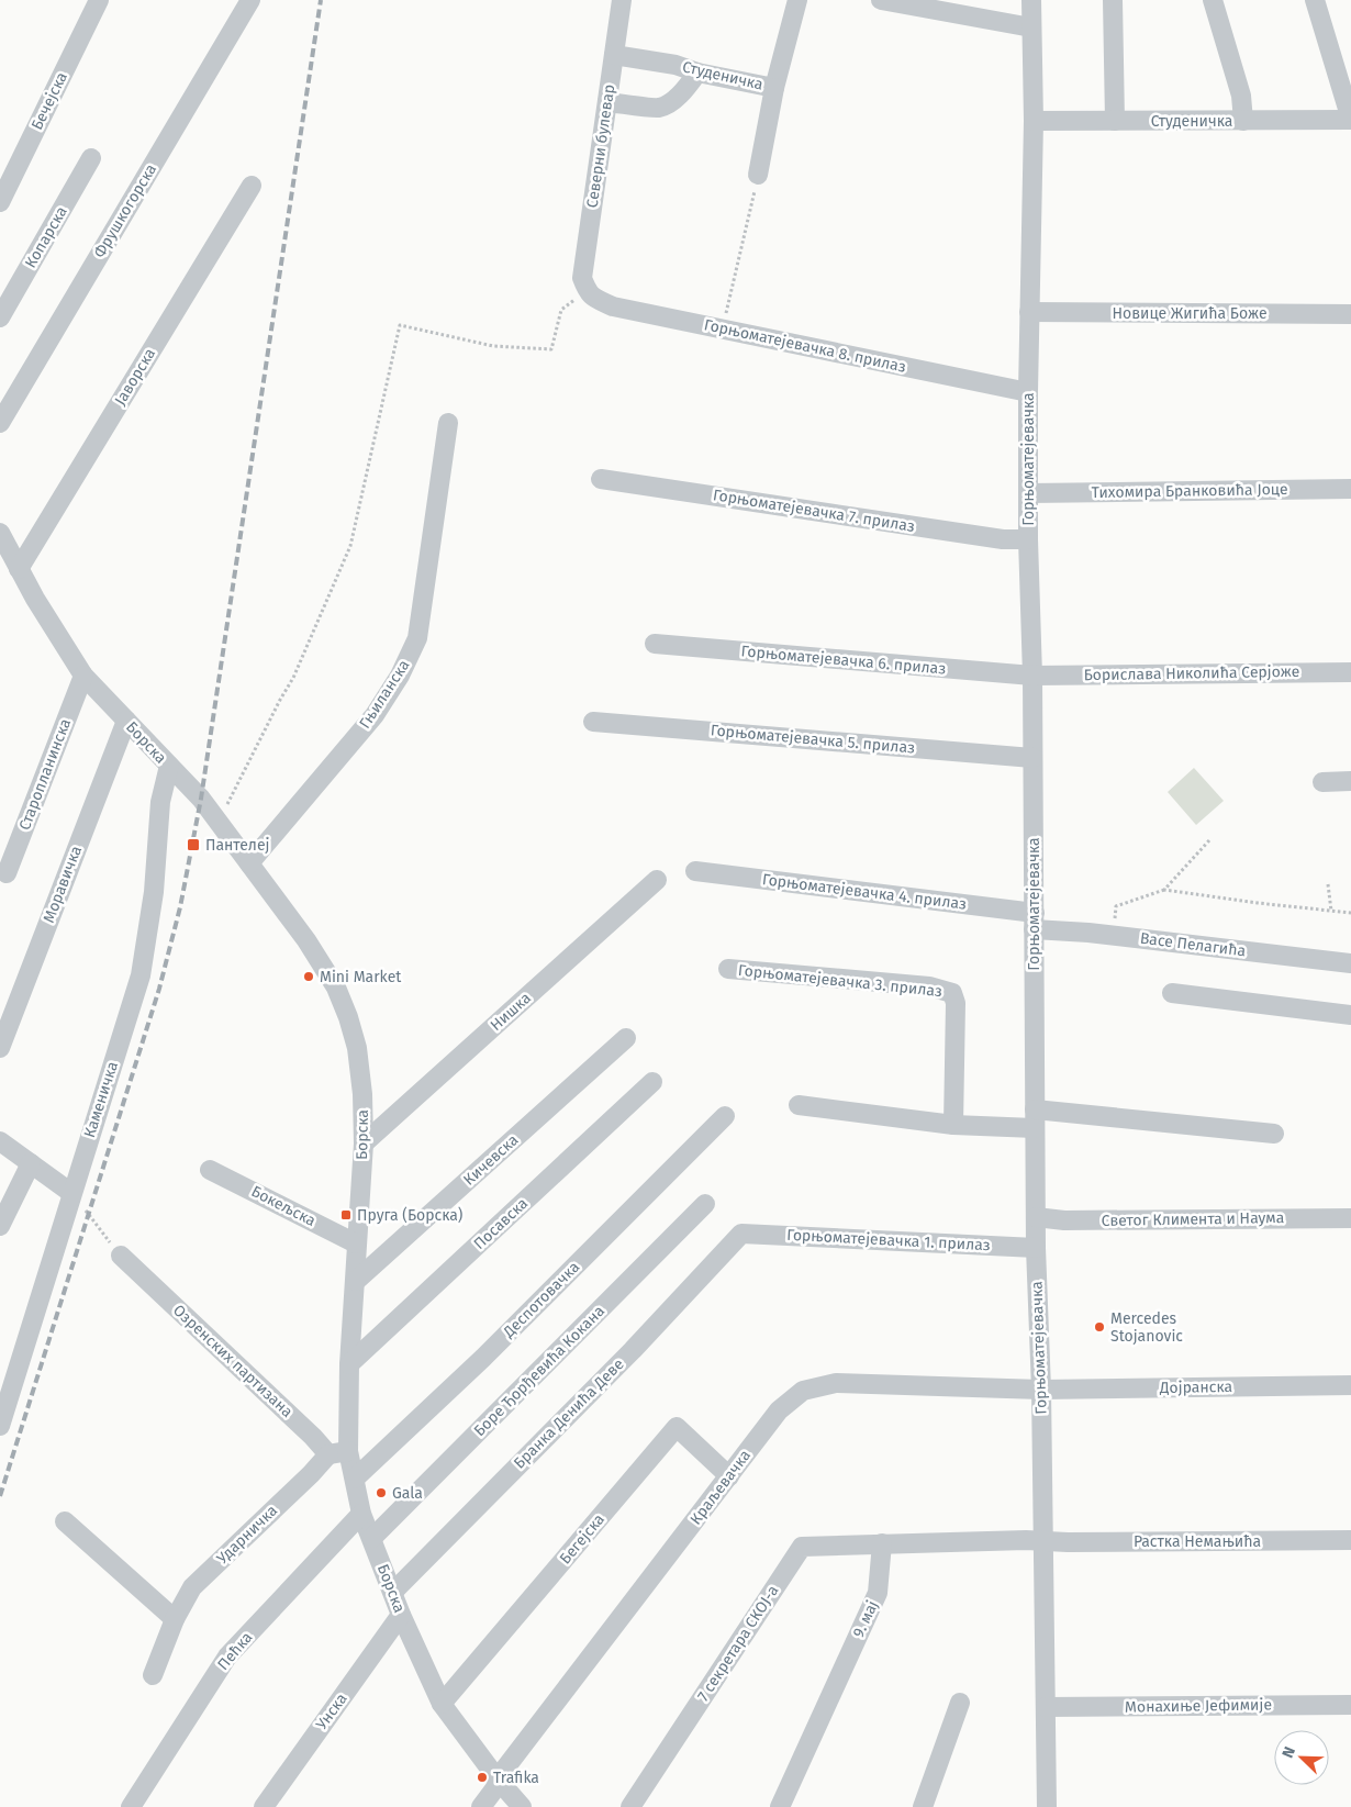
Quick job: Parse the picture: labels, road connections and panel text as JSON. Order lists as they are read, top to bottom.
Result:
{
  "streets": {
    "street": [
      "Студеничка",
      "Бечејска",
      "Северни булевар",
      "Фрушкогорска",
      "Копарска",
      "Новице Жигића Боже",
      "Горњоматејевачка 8. прилаз",
      "Јаворска",
      "Горњоматејевачка",
      "Тихомира Бранковића Јоце",
      "Горњоматејевачка 7. прилаз",
      "Горњоматејевачка 6. прилаз",
      "Борислава Николића Серјоже",
      "Гњиланска",
      "Горњоматејевачка 5. прилаз",
      "Борска",
      "Старопланинска",
      "Моравичка",
      "Горњоматејевачка 4. прилаз",
      "Васе Пелагића",
      "Горњоматејевачка 3. прилаз",
      "Нишка",
      "Каменичка",
      "Кичевска",
      "Бокељска",
      "Светог Климента и Наума",
      "Посавска",
      "Горњоматејевачка 1. прилаз",
      "Деспотовачка",
      "Озренских партизана",
      "Боре Ђорђевића Кокана",
      "Дојранска",
      "Бранка Денића Деве",
      "Краљевачка",
      "Ударничка",
      "Бегејска",
      "Растка Немањића",
      "9. мај",
      "7 секретара СКОЈ-а",
      "Пећка",
      "Монахиње Јефимије",
      "Унска"
    ]
  },
  "crossings": [
    ["Студеничка", "Северни булевар"],
    ["Студеничка", "Горњоматејевачка"],
    ["Северни булевар", "Горњоматејевачка 8. прилаз"],
    ["Новице Жигића Боже", "Горњоматејевачка"],
    ["Горњоматејевачка 8. прилаз", "Горњоматејевачка"],
    ["Јаворска", "Борска"],
    ["Горњоматејевачка", "Тихомира Бранковића Јоце"],
    ["Горњоматејевачка", "Горњоматејевачка 7. прилаз"],
    ["Горњоматејевачка", "Горњоматејевачка 6. прилаз"],
    ["Горњоматејевачка", "Борислава Николића Серјоже"],
    ["Горњоматејевачка", "Горњоматејевачка 5. прилаз"],
    ["Горњоматејевачка", "Горњоматејевачка 4. прилаз"],
    ["Горњоматејевачка", "Васе Пелагића"],
    ["Горњоматејевачка", "Светог Климента и Наума"],
    ["Горњоматејевачка", "Горњоматејевачка 1. прилаз"],
    ["Горњоматејевачка", "Дојранска"],
    ["Горњоматејевачка", "Краљевачка"],
    ["Горњоматејевачка", "Растка Немањића"],
    ["Горњоматејевачка", "Монахиње Јефимије"],
    ["Горњоматејевачка 6. прилаз", "Борислава Николића Серјоже"],
    ["Гњиланска", "Борска"],
    ["Борска", "Старопланинска"],
    ["Борска", "Моравичка"],
    ["Борска", "Нишка"],
    ["Борска", "Каменичка"],
    ["Борска", "Кичевска"],
    ["Борска", "Бокељска"],
    ["Борска", "Посавска"],
    ["Борска", "Деспотовачка"],
    ["Борска", "Боре Ђорђевића Кокана"],
    ["Борска", "Бранка Денића Деве"],
    ["Борска", "Краљевачка"],
    ["Борска", "Бегејска"],
    ["Борска", "Пећка"],
    ["Борска", "Унска"],
    ["Горњоматејевачка 4. прилаз", "Васе Пелагића"],
    ["Горњоматејевачка 1. прилаз", "Бранка Денића Деве"],
    ["Озренских партизана", "Ударничка"],
    ["Дојранска", "Краљевачка"],
    ["Краљевачка", "Бегејска"],
    ["9. мај", "7 секретара СКОЈ-а"]
  ],
  "places": {
    "transit": ["Пантелеј", "Пруга (Борска)"],
    "other": [
      "Mini Market",
      "Mercedes Stojanovic",
      "Gala",
      "Trafika"
    ]
  },
  "north": "top left"
}
